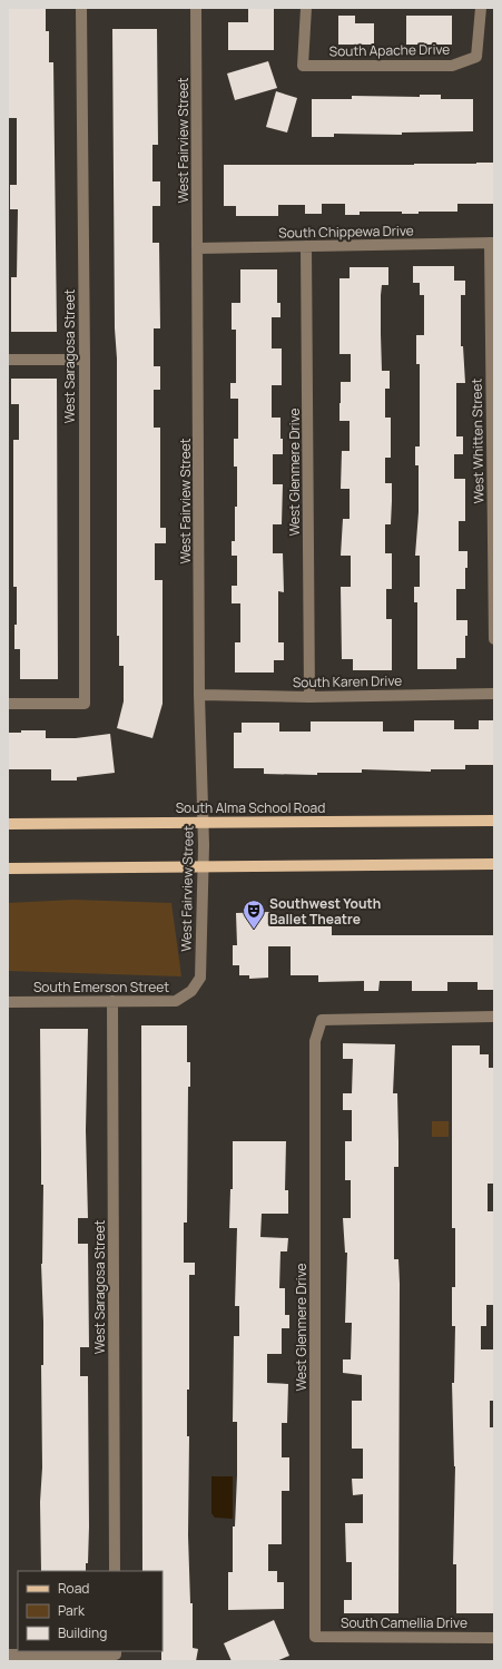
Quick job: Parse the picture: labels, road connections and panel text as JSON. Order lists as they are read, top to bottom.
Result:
{
  "streets": {
    "main road": ["South Alma School Road"],
    "street": [
      "South Apache Drive",
      "West Fairview Street",
      "South Chippewa Drive",
      "West Saragosa Street",
      "West Whitten Street",
      "West Glenmere Drive",
      "South Karen Drive",
      "South Emerson Street",
      "South Camellia Drive"
    ]
  },
  "crossings": [
    ["West Fairview Street", "South Chippewa Drive"],
    ["West Fairview Street", "South Karen Drive"],
    ["West Fairview Street", "South Alma School Road"],
    ["West Fairview Street", "South Emerson Street"],
    ["South Chippewa Drive", "West Whitten Street"],
    ["South Chippewa Drive", "West Glenmere Drive"],
    ["West Saragosa Street", "South Emerson Street"],
    ["West Glenmere Drive", "South Karen Drive"],
    ["West Glenmere Drive", "South Camellia Drive"]
  ],
  "places": {
    "theatre": ["Southwest Youth Ballet Theatre"]
  },
  "legend": ["Road", "Park", "Building"]
}
